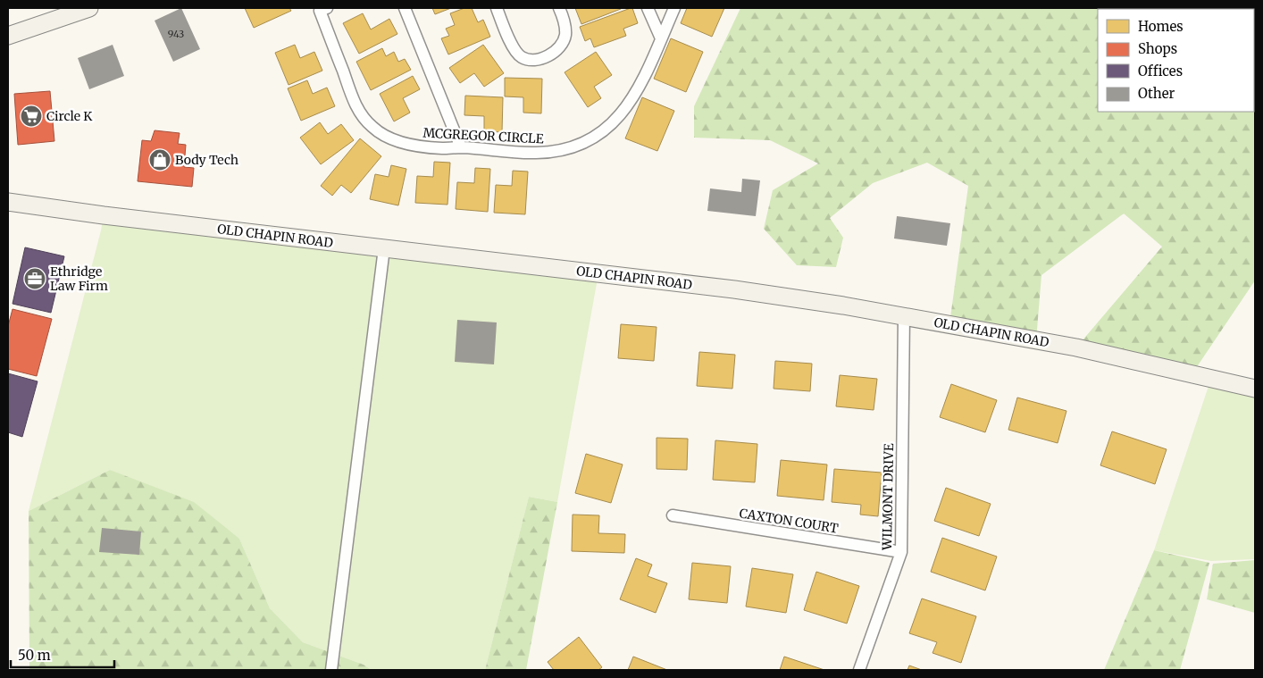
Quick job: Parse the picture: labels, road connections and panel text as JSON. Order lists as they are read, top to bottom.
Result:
{
  "streets": {
    "street": [
      "MCGREGOR CIRCLE",
      "OLD CHAPIN ROAD",
      "WILMONT DRIVE",
      "CAXTON COURT"
    ]
  },
  "crossings": [
    ["OLD CHAPIN ROAD", "WILMONT DRIVE"],
    ["WILMONT DRIVE", "CAXTON COURT"]
  ],
  "places": {
    "supermarket": ["Circle K"],
    "shop": ["Body Tech"],
    "office": ["Ethridge Law Firm"]
  },
  "house_numbers": ["943"],
  "legend": [
    "Homes",
    "Shops",
    "Offices",
    "Other"
  ],
  "scale_bar": "50 m"
}
